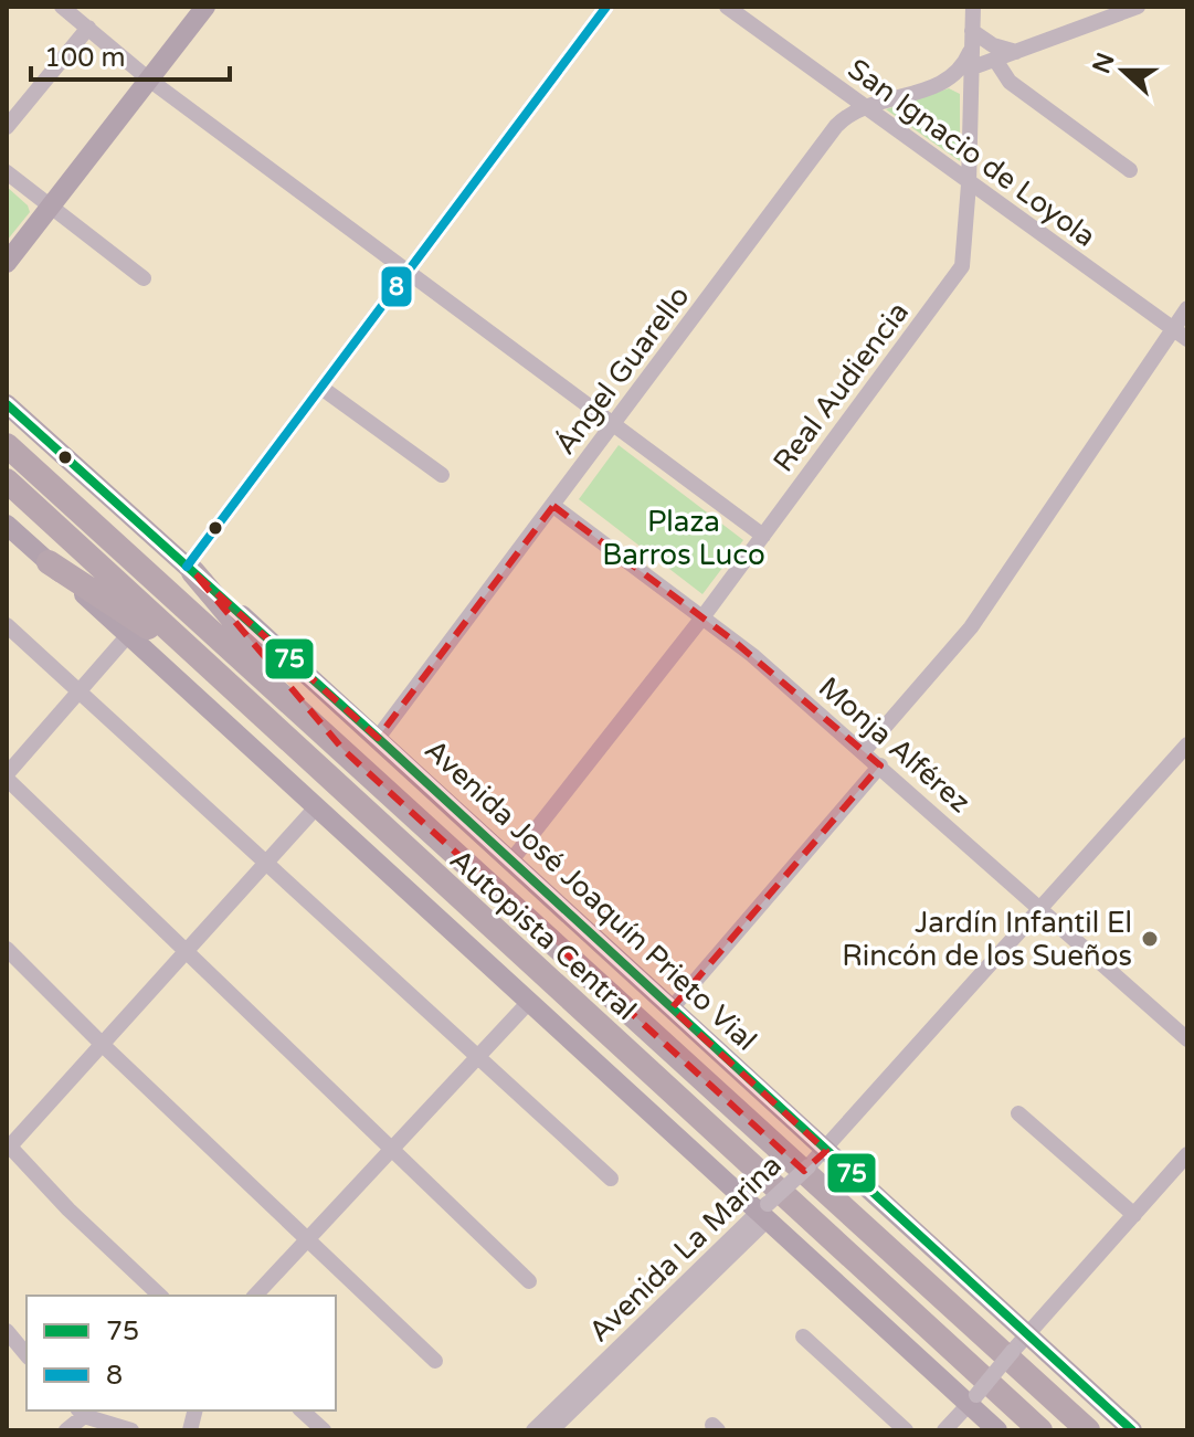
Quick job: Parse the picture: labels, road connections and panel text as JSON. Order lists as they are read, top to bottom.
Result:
{
  "streets": {
    "highway": ["Autopista Central"],
    "main road": ["Avenida José Joaquín Prieto Vial"],
    "street": [
      "San Ignacio de Loyola",
      "Ángel Guarello",
      "Real Audiencia",
      "Monja Alférez",
      "Avenida La Marina"
    ]
  },
  "crossings": [
    ["San Ignacio de Loyola", "Ángel Guarello"],
    ["San Ignacio de Loyola", "Real Audiencia"],
    ["Ángel Guarello", "Monja Alférez"],
    ["Ángel Guarello", "Avenida José Joaquín Prieto Vial"],
    ["Real Audiencia", "Monja Alférez"],
    ["Real Audiencia", "Avenida José Joaquín Prieto Vial"],
    ["Monja Alférez", "Avenida La Marina"],
    ["Avenida José Joaquín Prieto Vial", "Avenida La Marina"]
  ],
  "parks": ["Plaza Barros Luco"],
  "places": ["Jardín Infantil El Rincón de los Sueños"],
  "lines": ["transit line 8", "transit line 75"],
  "legend": ["75", "8"],
  "scale_bar": "100 m",
  "north": "left"
}
